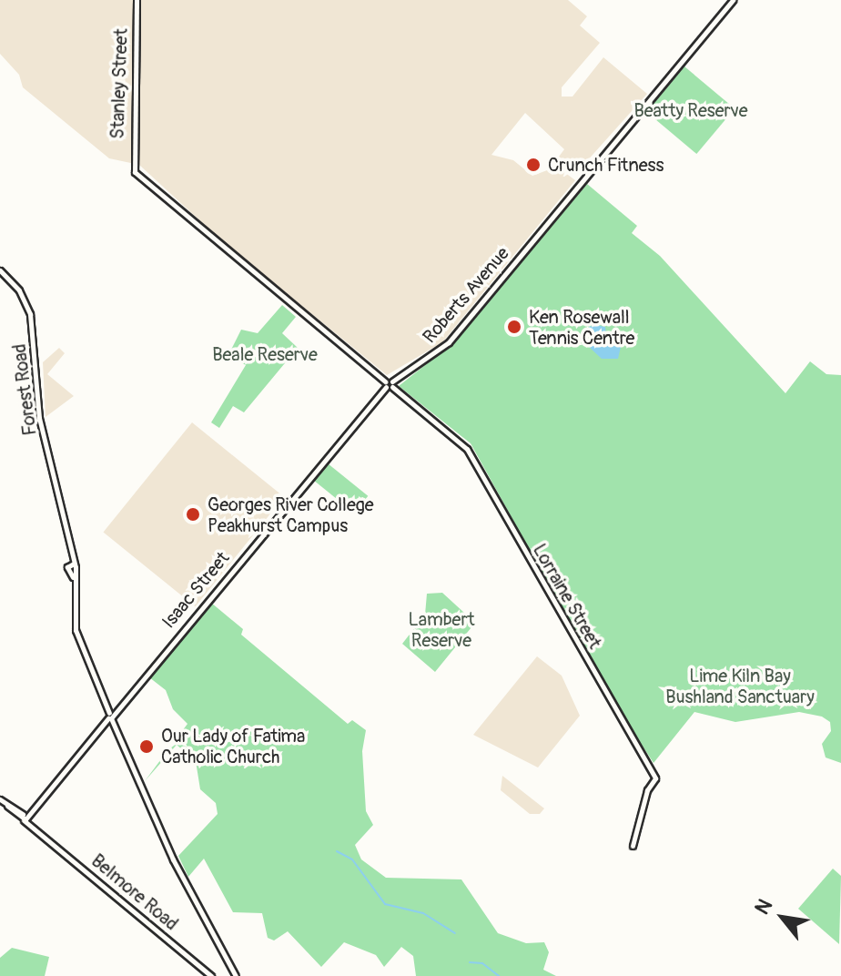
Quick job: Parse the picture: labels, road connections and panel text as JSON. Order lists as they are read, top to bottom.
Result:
{
  "streets": {
    "street": [
      "Stanley Street",
      "Roberts Avenue",
      "Forest Road",
      "Isaac Street",
      "Lorraine Street",
      "Belmore Road"
    ]
  },
  "crossings": [
    ["Stanley Street", "Isaac Street"],
    ["Roberts Avenue", "Lorraine Street"],
    ["Forest Road", "Isaac Street"],
    ["Isaac Street", "Belmore Road"]
  ],
  "parks": [
    "Beatty Reserve",
    "Beale Reserve",
    "Lambert Reserve",
    "Lime Kiln Bay Bushland Sanctuary"
  ],
  "places": [
    "Crunch Fitness",
    "Ken Rosewall Tennis Centre",
    "Georges River College Peakhurst Campus",
    "Our Lady of Fatima Catholic Church"
  ],
  "north": "top left"
}
